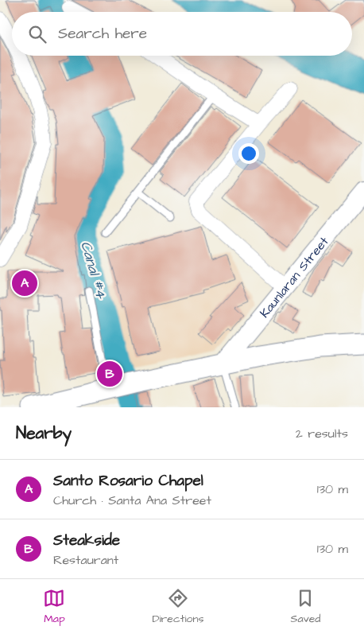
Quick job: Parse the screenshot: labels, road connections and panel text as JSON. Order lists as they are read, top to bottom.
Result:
{
  "streets": {
    "street": ["Kaunlaran Street"]
  },
  "water": ["Canal #4"],
  "page": {
    "search": "Search here",
    "pins": ["A", "B"],
    "heading": ["Nearby", "2 results"],
    "list": [
      {
        "mark": "A",
        "name": "Santo Rosario Chapel",
        "note": "Church · Santa Ana Street",
        "value": "130 m"
      },
      {
        "mark": "B",
        "name": "Steakside",
        "note": "Restaurant",
        "value": "130 m"
      }
    ],
    "nav": ["Map", "Directions", "Saved"]
  }
}
